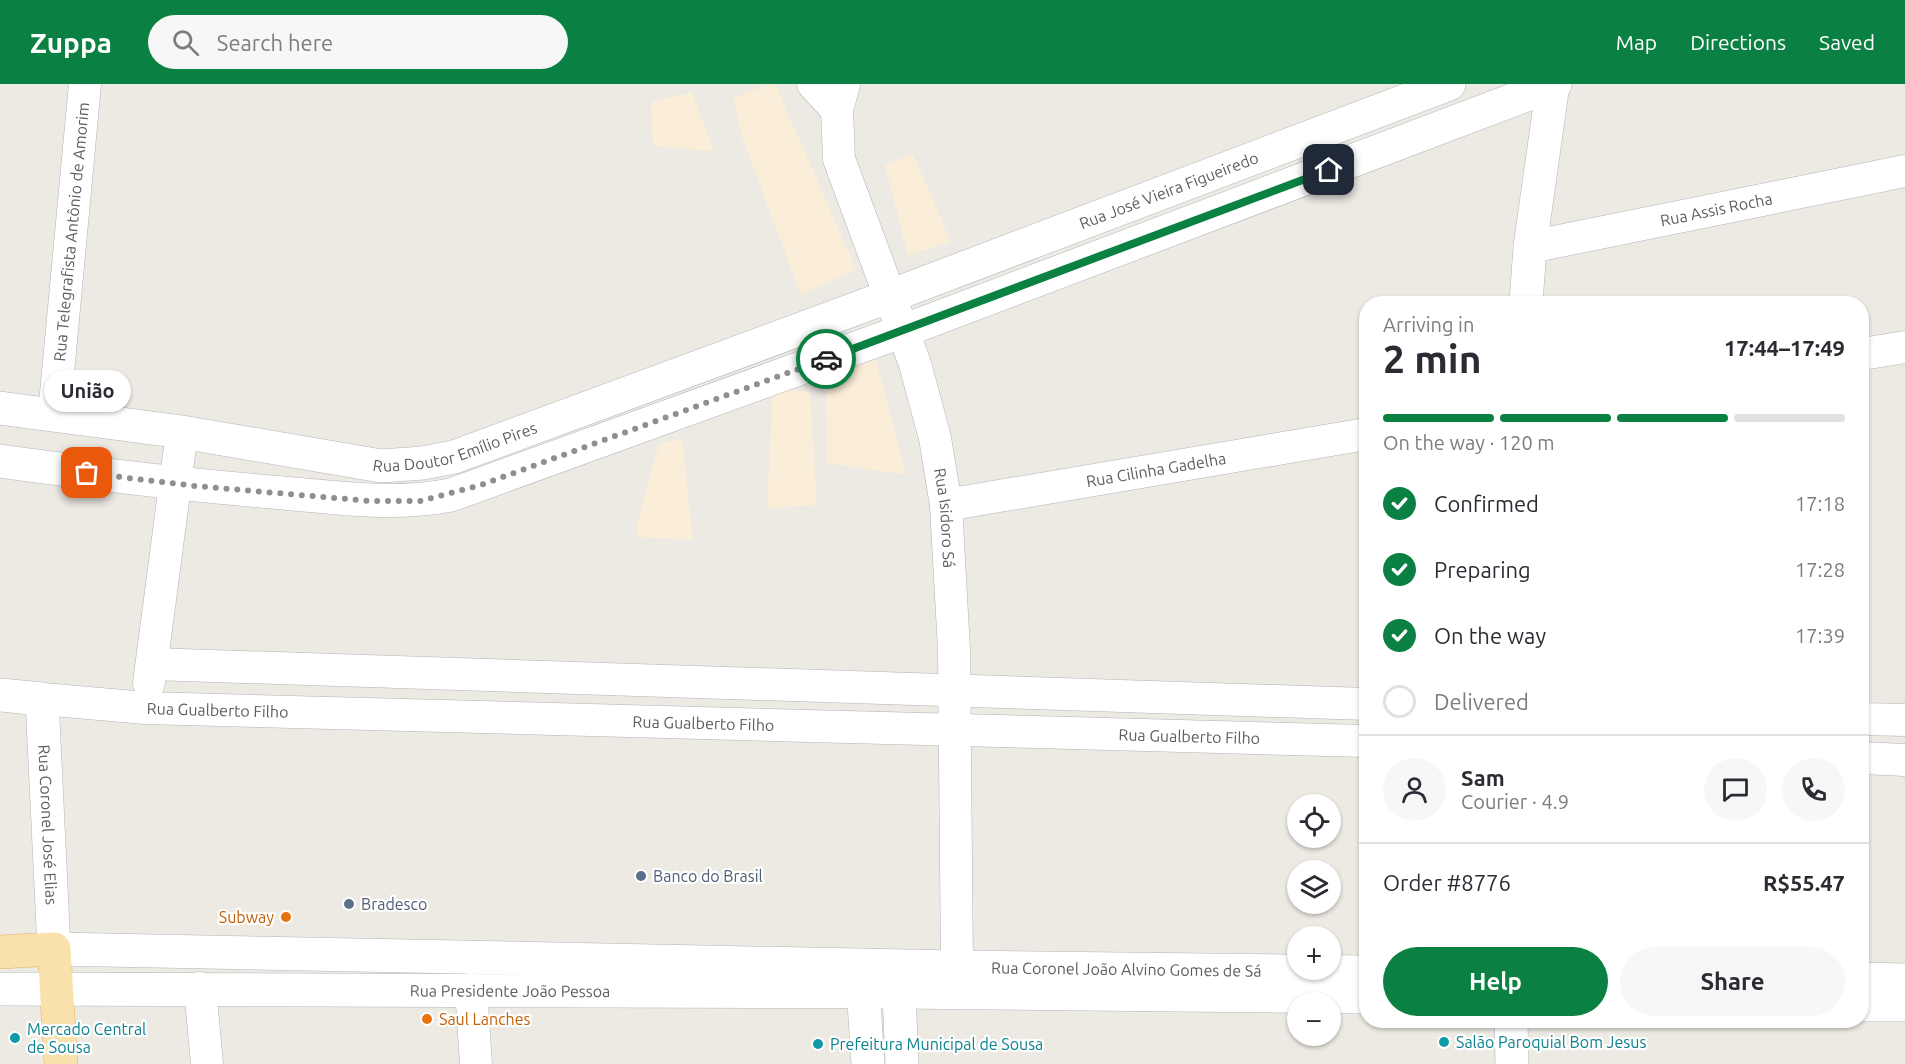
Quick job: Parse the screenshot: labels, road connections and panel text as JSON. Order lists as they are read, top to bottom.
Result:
{
  "streets": {
    "street": [
      "Rua José Vieira Figueiredo",
      "Rua Assis Rocha",
      "Rua Telegrafista Antônio de Amorim",
      "Rua Doutor Emílio Pires",
      "Rua Cilinha Gadelha",
      "Rua Isidoro Sá",
      "Rua Gualberto Filho",
      "Rua Coronel José Elias",
      "Rua Coronel João Alvino Gomes de Sá",
      "Rua Presidente João Pessoa"
    ]
  },
  "crossings": [
    ["Rua José Vieira Figueiredo", "Rua Doutor Emílio Pires"],
    ["Rua José Vieira Figueiredo", "Rua Isidoro Sá"],
    ["Rua Telegrafista Antônio de Amorim", "Rua Doutor Emílio Pires"],
    ["Rua Doutor Emílio Pires", "Rua Isidoro Sá"],
    ["Rua Doutor Emílio Pires", "Rua Gualberto Filho"],
    ["Rua Cilinha Gadelha", "Rua Isidoro Sá"],
    ["Rua Isidoro Sá", "Rua Gualberto Filho"],
    ["Rua Isidoro Sá", "Rua Coronel João Alvino Gomes de Sá"],
    ["Rua Isidoro Sá", "Rua Presidente João Pessoa"],
    ["Rua Coronel José Elias", "Rua Presidente João Pessoa"],
    ["Rua Coronel João Alvino Gomes de Sá", "Rua Presidente João Pessoa"]
  ],
  "places": [
    "União",
    "Banco do Brasil",
    "Bradesco",
    "Subway",
    "Saul Lanches",
    "Mercado Central de Sousa",
    "Salão Paroquial Bom Jesus",
    "Prefeitura Municipal de Sousa"
  ],
  "page": {
    "header": "Zuppa",
    "search": "Search here",
    "nav": ["Map", "Directions", "Saved"],
    "heading": ["2 min", "Arriving in", "17:44–17:49"],
    "panel": [
      "Sam",
      "Courier · 4.9",
      "Order #8776",
      "R$55.47"
    ],
    "bubble": "União",
    "bar": "On the way · 120 m",
    "list": [
      ["Confirmed", "17:18"],
      ["Preparing", "17:28"],
      ["On the way", "17:39"],
      "Delivered"
    ],
    "map_buttons": ["+", "−"],
    "buttons": ["Help", "Share"]
  }
}
